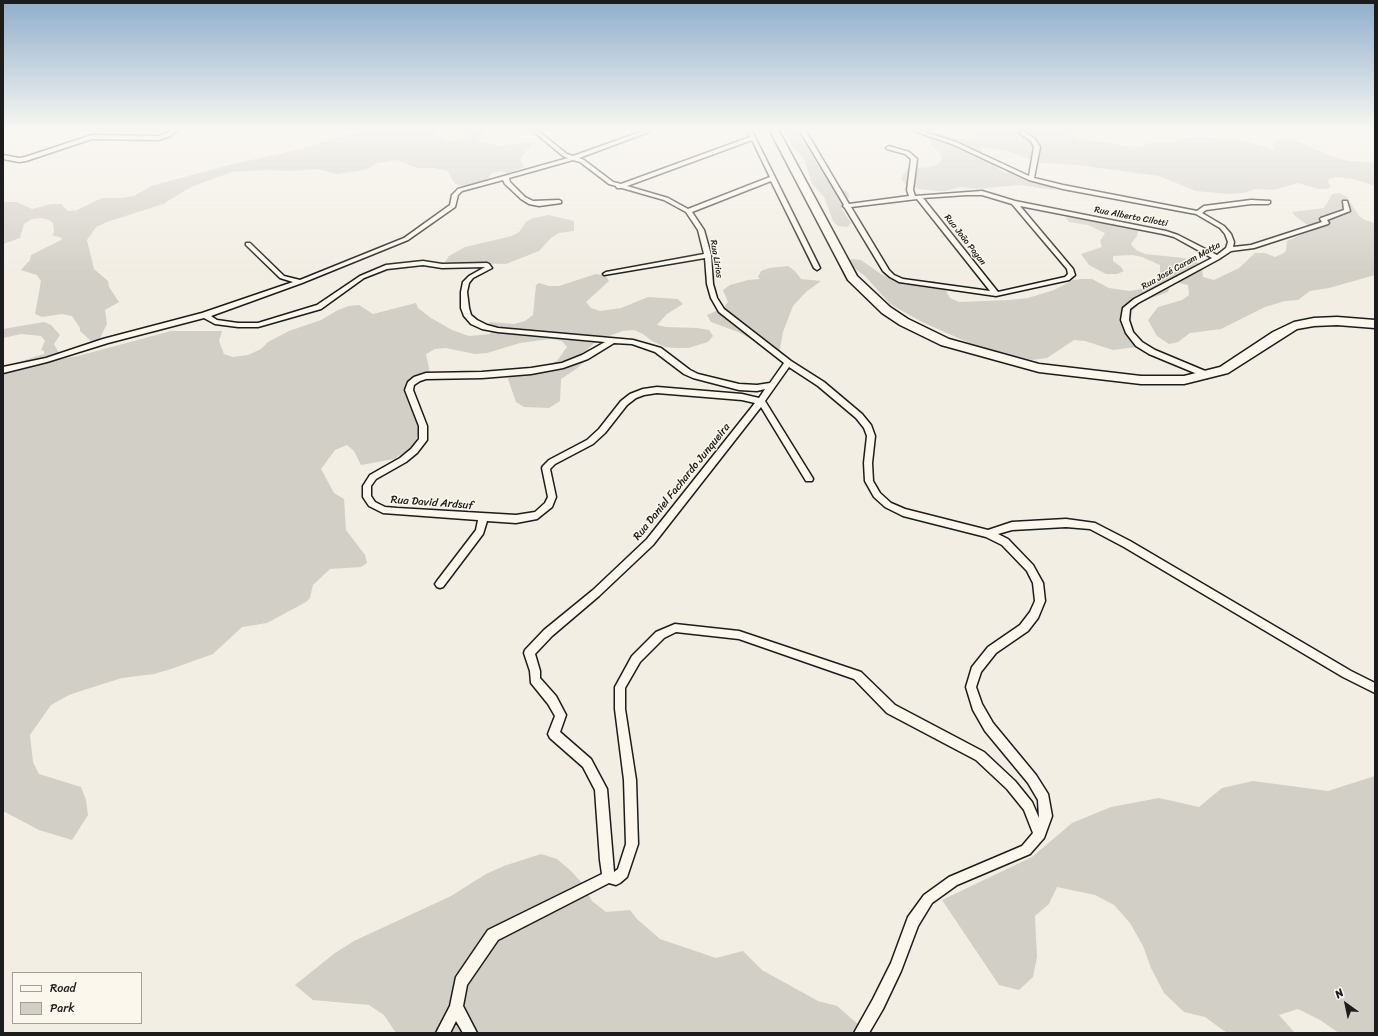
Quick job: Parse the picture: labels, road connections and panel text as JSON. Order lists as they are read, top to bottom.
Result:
{
  "streets": {
    "street": [
      "Rua Alberto Cilotti",
      "Rua João Pagan",
      "Rua Lirios",
      "Rua José Caram Matta",
      "Rua Daniel Fachardo Junqueira",
      "Rua David Ardsuf"
    ]
  },
  "crossings": [
    ["Rua Alberto Cilotti", "Rua João Pagan"],
    ["Rua Alberto Cilotti", "Rua José Caram Matta"],
    ["Rua Lirios", "Rua Daniel Fachardo Junqueira"],
    ["Rua Daniel Fachardo Junqueira", "Rua David Ardsuf"]
  ],
  "legend": ["Road", "Park"],
  "north": "top left"
}
